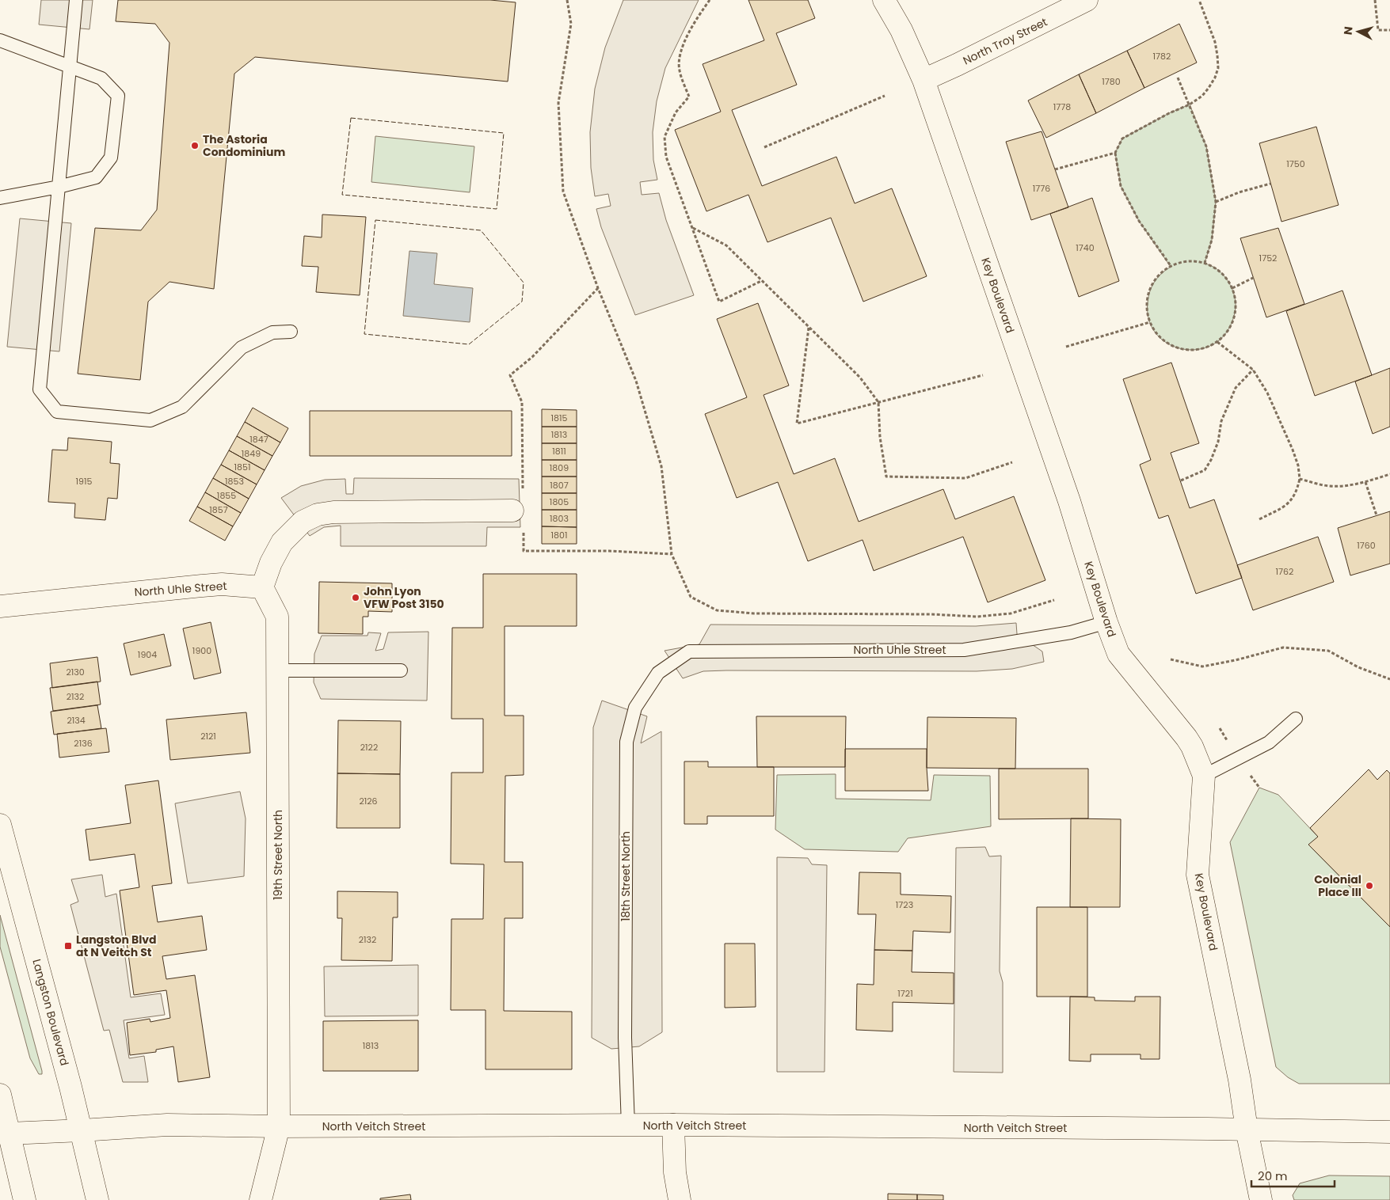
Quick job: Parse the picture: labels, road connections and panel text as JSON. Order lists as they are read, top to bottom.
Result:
{
  "streets": {
    "street": [
      "North Troy Street",
      "Key Boulevard",
      "North Uhle Street",
      "19th Street North",
      "Langston Boulevard",
      "North Veitch Street"
    ],
    "lane": ["18th Street North"]
  },
  "crossings": [
    ["North Troy Street", "Key Boulevard"],
    ["Key Boulevard", "North Uhle Street"],
    ["Key Boulevard", "North Veitch Street"],
    ["North Uhle Street", "19th Street North"],
    ["North Uhle Street", "18th Street North"],
    ["19th Street North", "North Veitch Street"],
    ["18th Street North", "North Veitch Street"],
    ["Langston Boulevard", "North Veitch Street"]
  ],
  "places": {
    "other": ["The Astoria Condominium", "John Lyon VFW Post 3150", "Colonial Place III"],
    "transit": ["Langston Blvd at N Veitch St"]
  },
  "house_numbers": [
    "1782",
    "1780",
    "1778",
    "1750",
    "1776",
    "1740",
    "1752",
    "1815",
    "1813",
    "1847",
    "1811",
    "1849",
    "1851",
    "1809",
    "1915",
    "1853",
    "1807",
    "1855",
    "1805",
    "1857",
    "1803",
    "1801",
    "1760",
    "1762",
    "1900",
    "1904",
    "2130",
    "2132",
    "2134",
    "2121",
    "2136",
    "2122",
    "2126",
    "1723",
    "2132",
    "1721",
    "1813"
  ],
  "scale_bar": "20 m",
  "north": "left"
}
